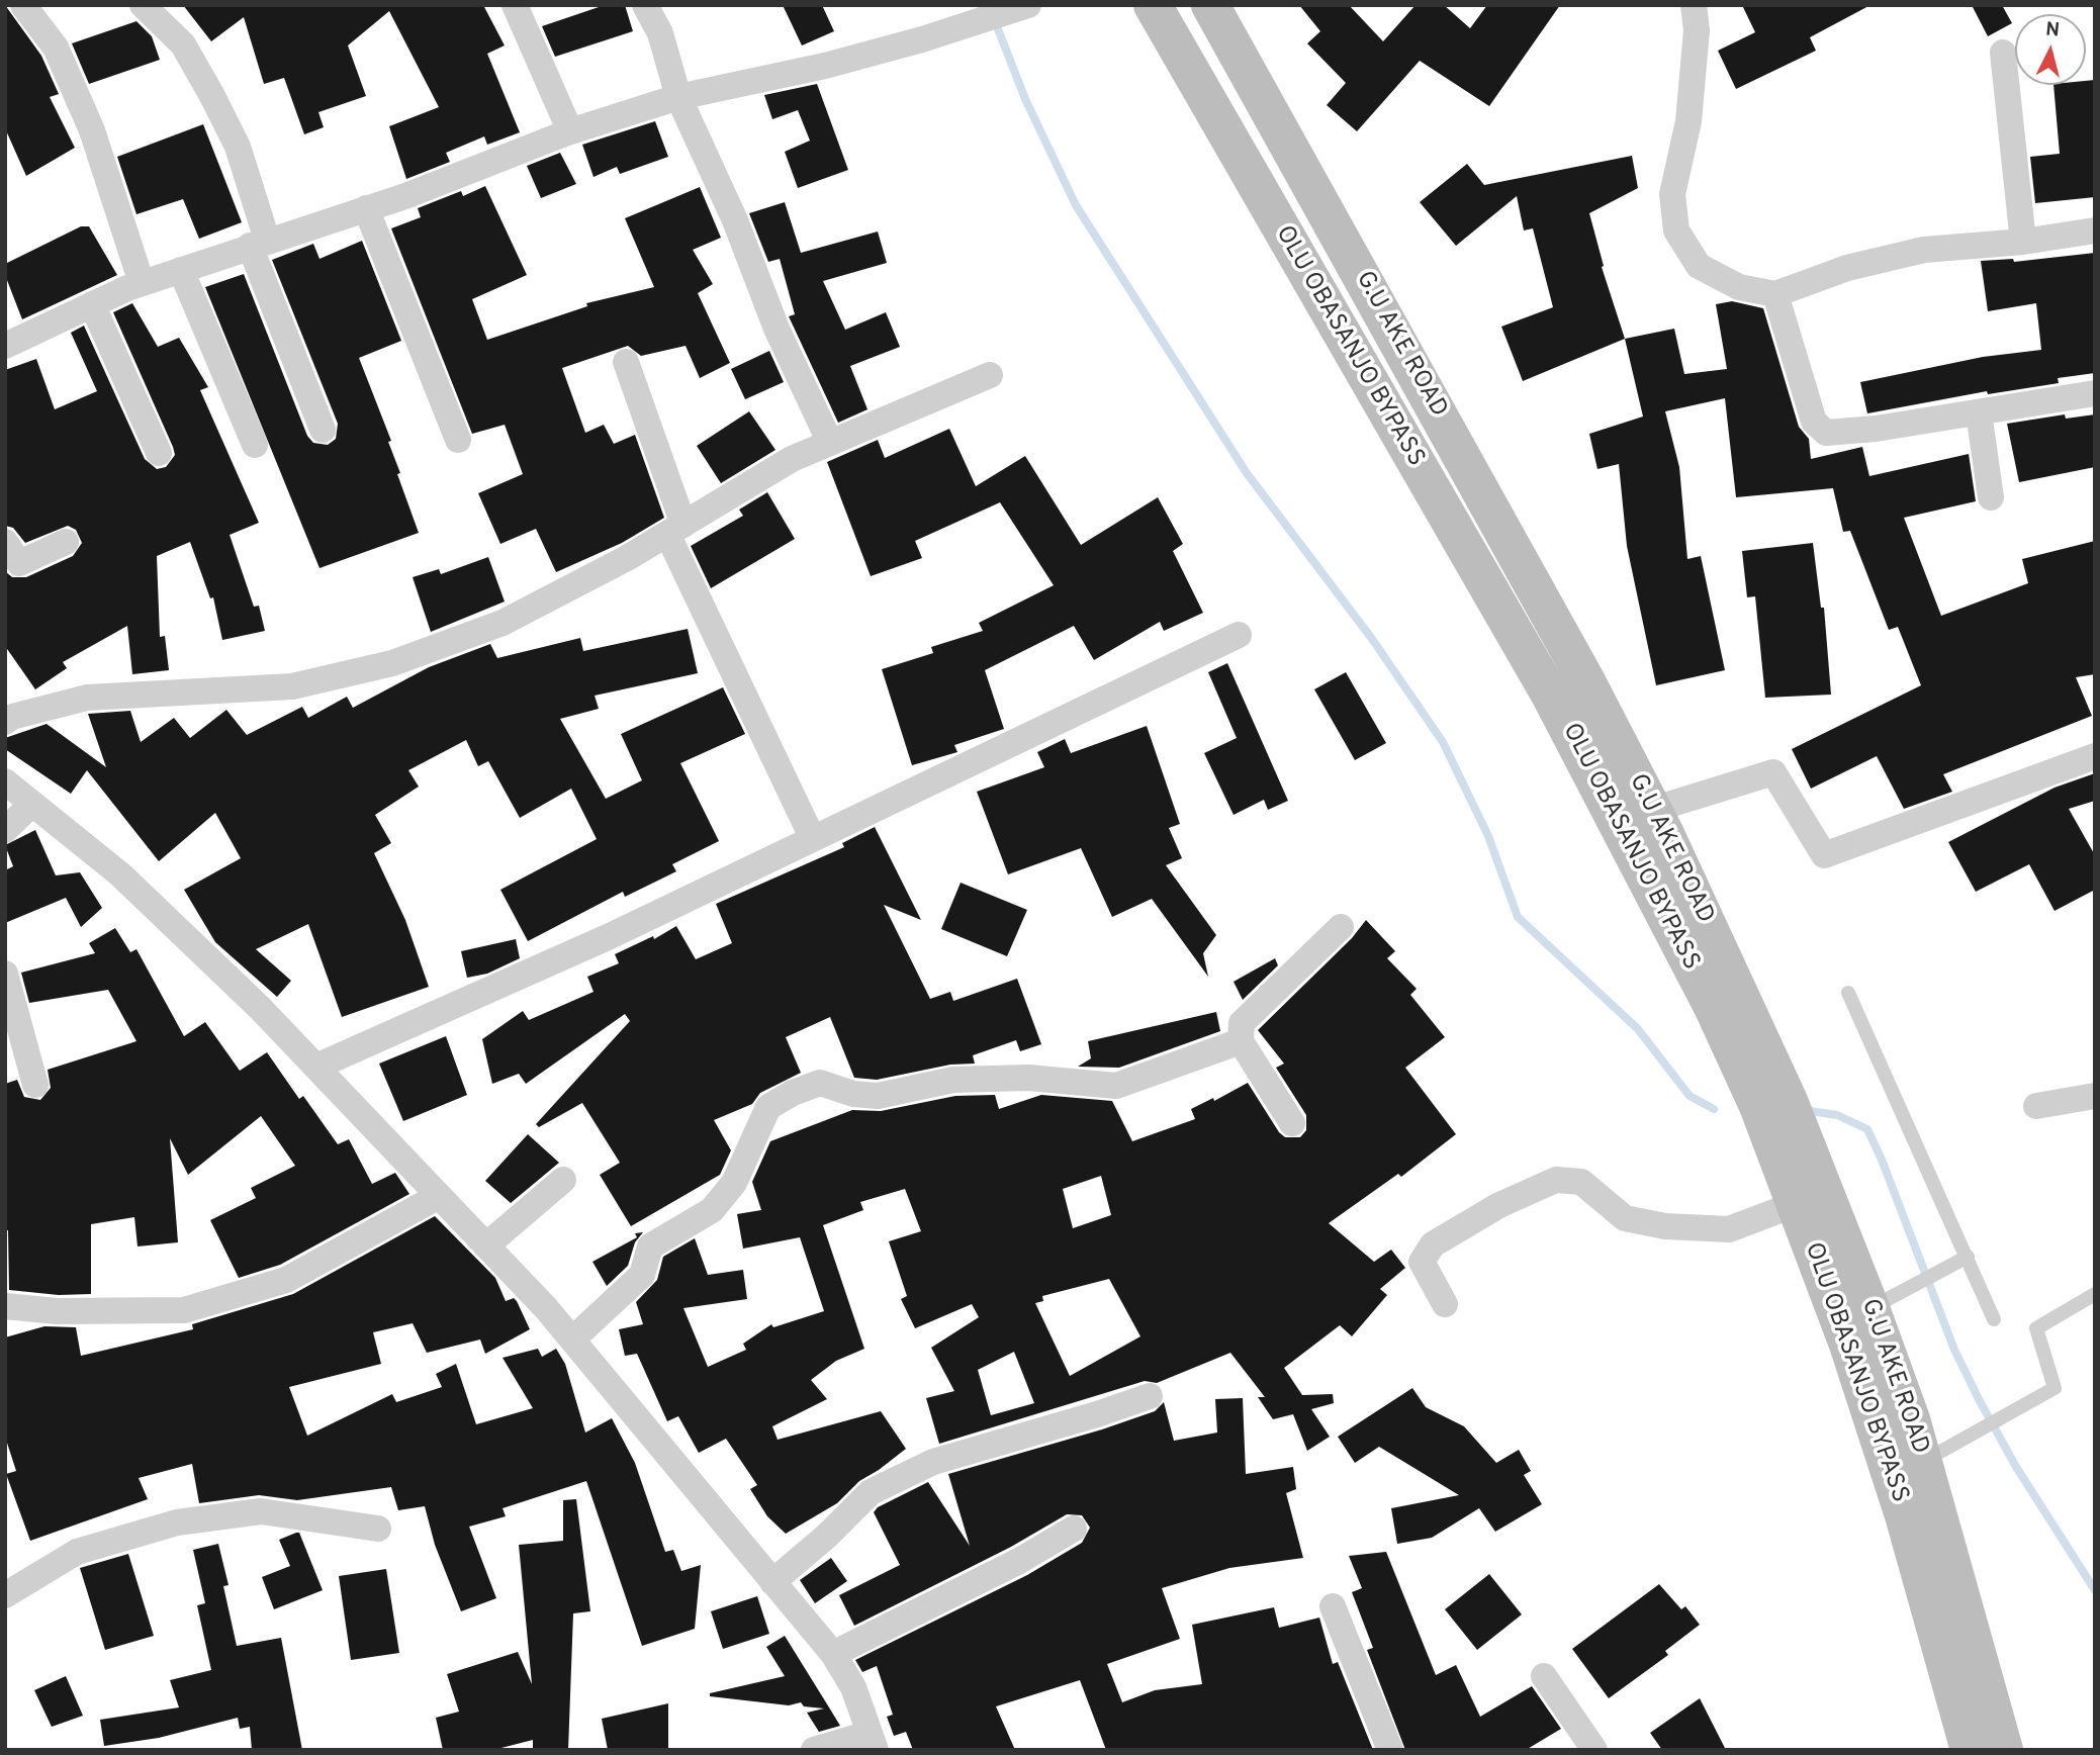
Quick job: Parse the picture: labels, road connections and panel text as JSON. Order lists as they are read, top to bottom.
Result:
{
  "streets": {
    "main road": ["G.U AKE ROAD", "OLU OBASANJO BYPASS"]
  },
  "crossings": [
    ["G.U AKE ROAD", "OLU OBASANJO BYPASS"]
  ],
  "north": "top"
}
